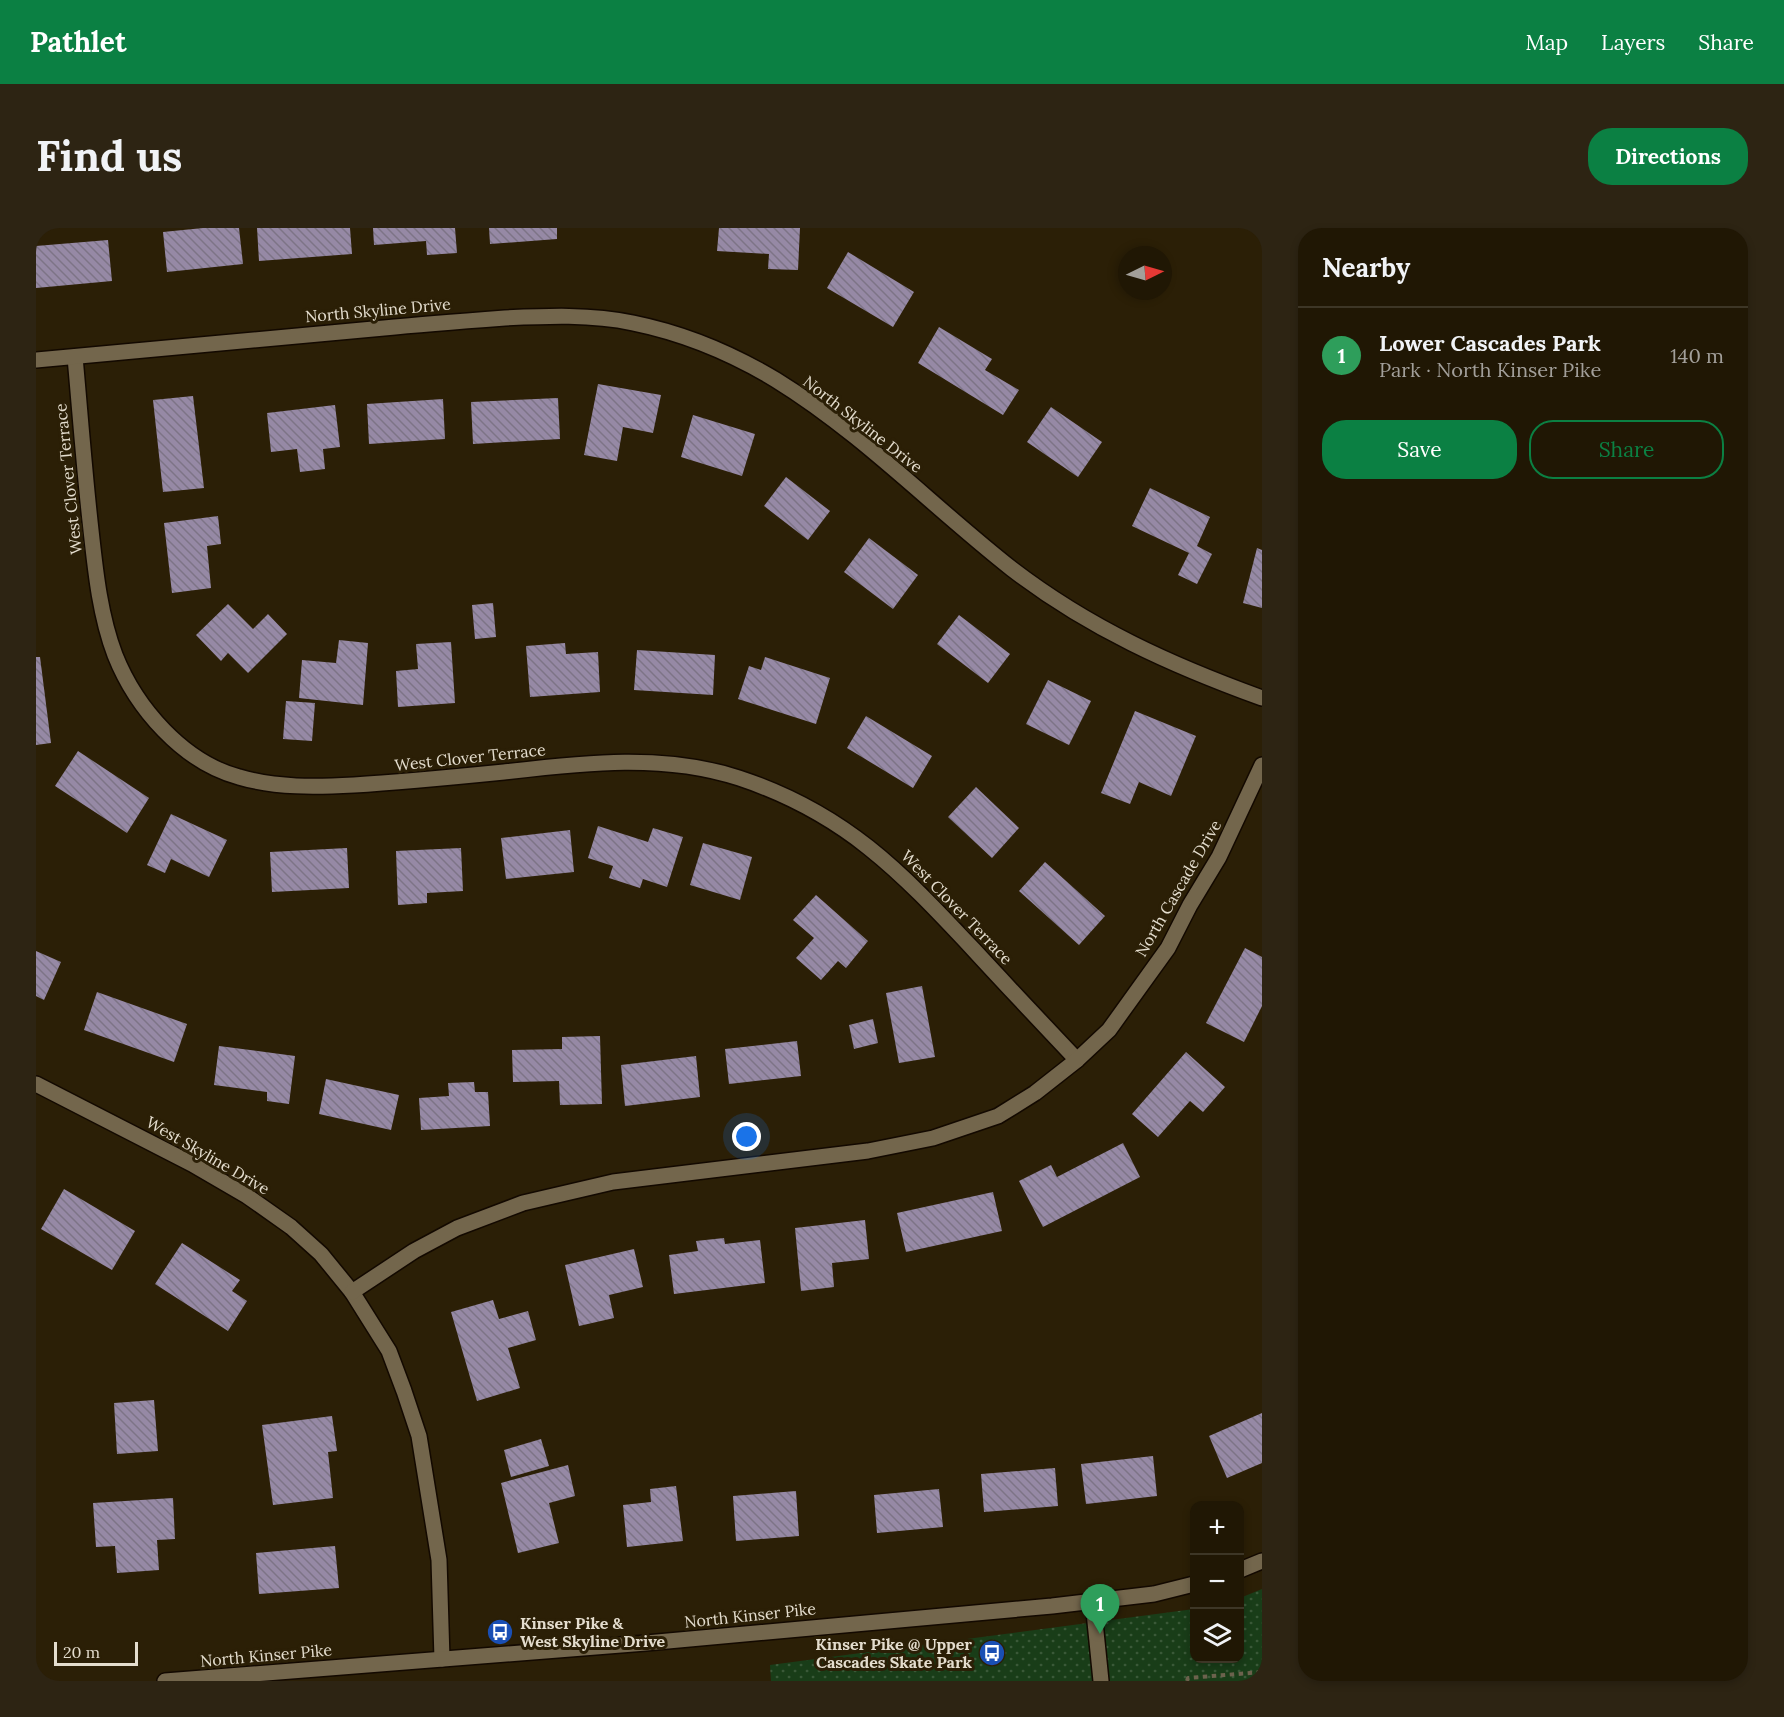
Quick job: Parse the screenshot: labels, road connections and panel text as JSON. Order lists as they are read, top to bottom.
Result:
{
  "streets": {
    "street": [
      "North Skyline Drive",
      "West Clover Terrace",
      "North Cascade Drive",
      "West Skyline Drive",
      "North Kinser Pike"
    ]
  },
  "crossings": [
    ["North Skyline Drive", "West Clover Terrace"],
    ["West Clover Terrace", "North Cascade Drive"],
    ["North Cascade Drive", "West Skyline Drive"],
    ["West Skyline Drive", "North Kinser Pike"]
  ],
  "places": {
    "bus stop": ["Kinser Pike & West Skyline Drive", "Kinser Pike @ Upper Cascades Skate Park"]
  },
  "scale_bar": "20 m",
  "north": "right",
  "page": {
    "header": "Pathlet",
    "nav": ["Map", "Layers", "Share"],
    "buttons": [
      "Directions",
      ["Save", "Share"]
    ],
    "title": "Find us",
    "heading": "Nearby",
    "list": [
      {
        "mark": "1",
        "name": "Lower Cascades Park",
        "note": "Park · North Kinser Pike",
        "value": "140 m"
      }
    ],
    "map_buttons": ["+", "−"],
    "pins": "1",
    "scale": "20 m"
  }
}
